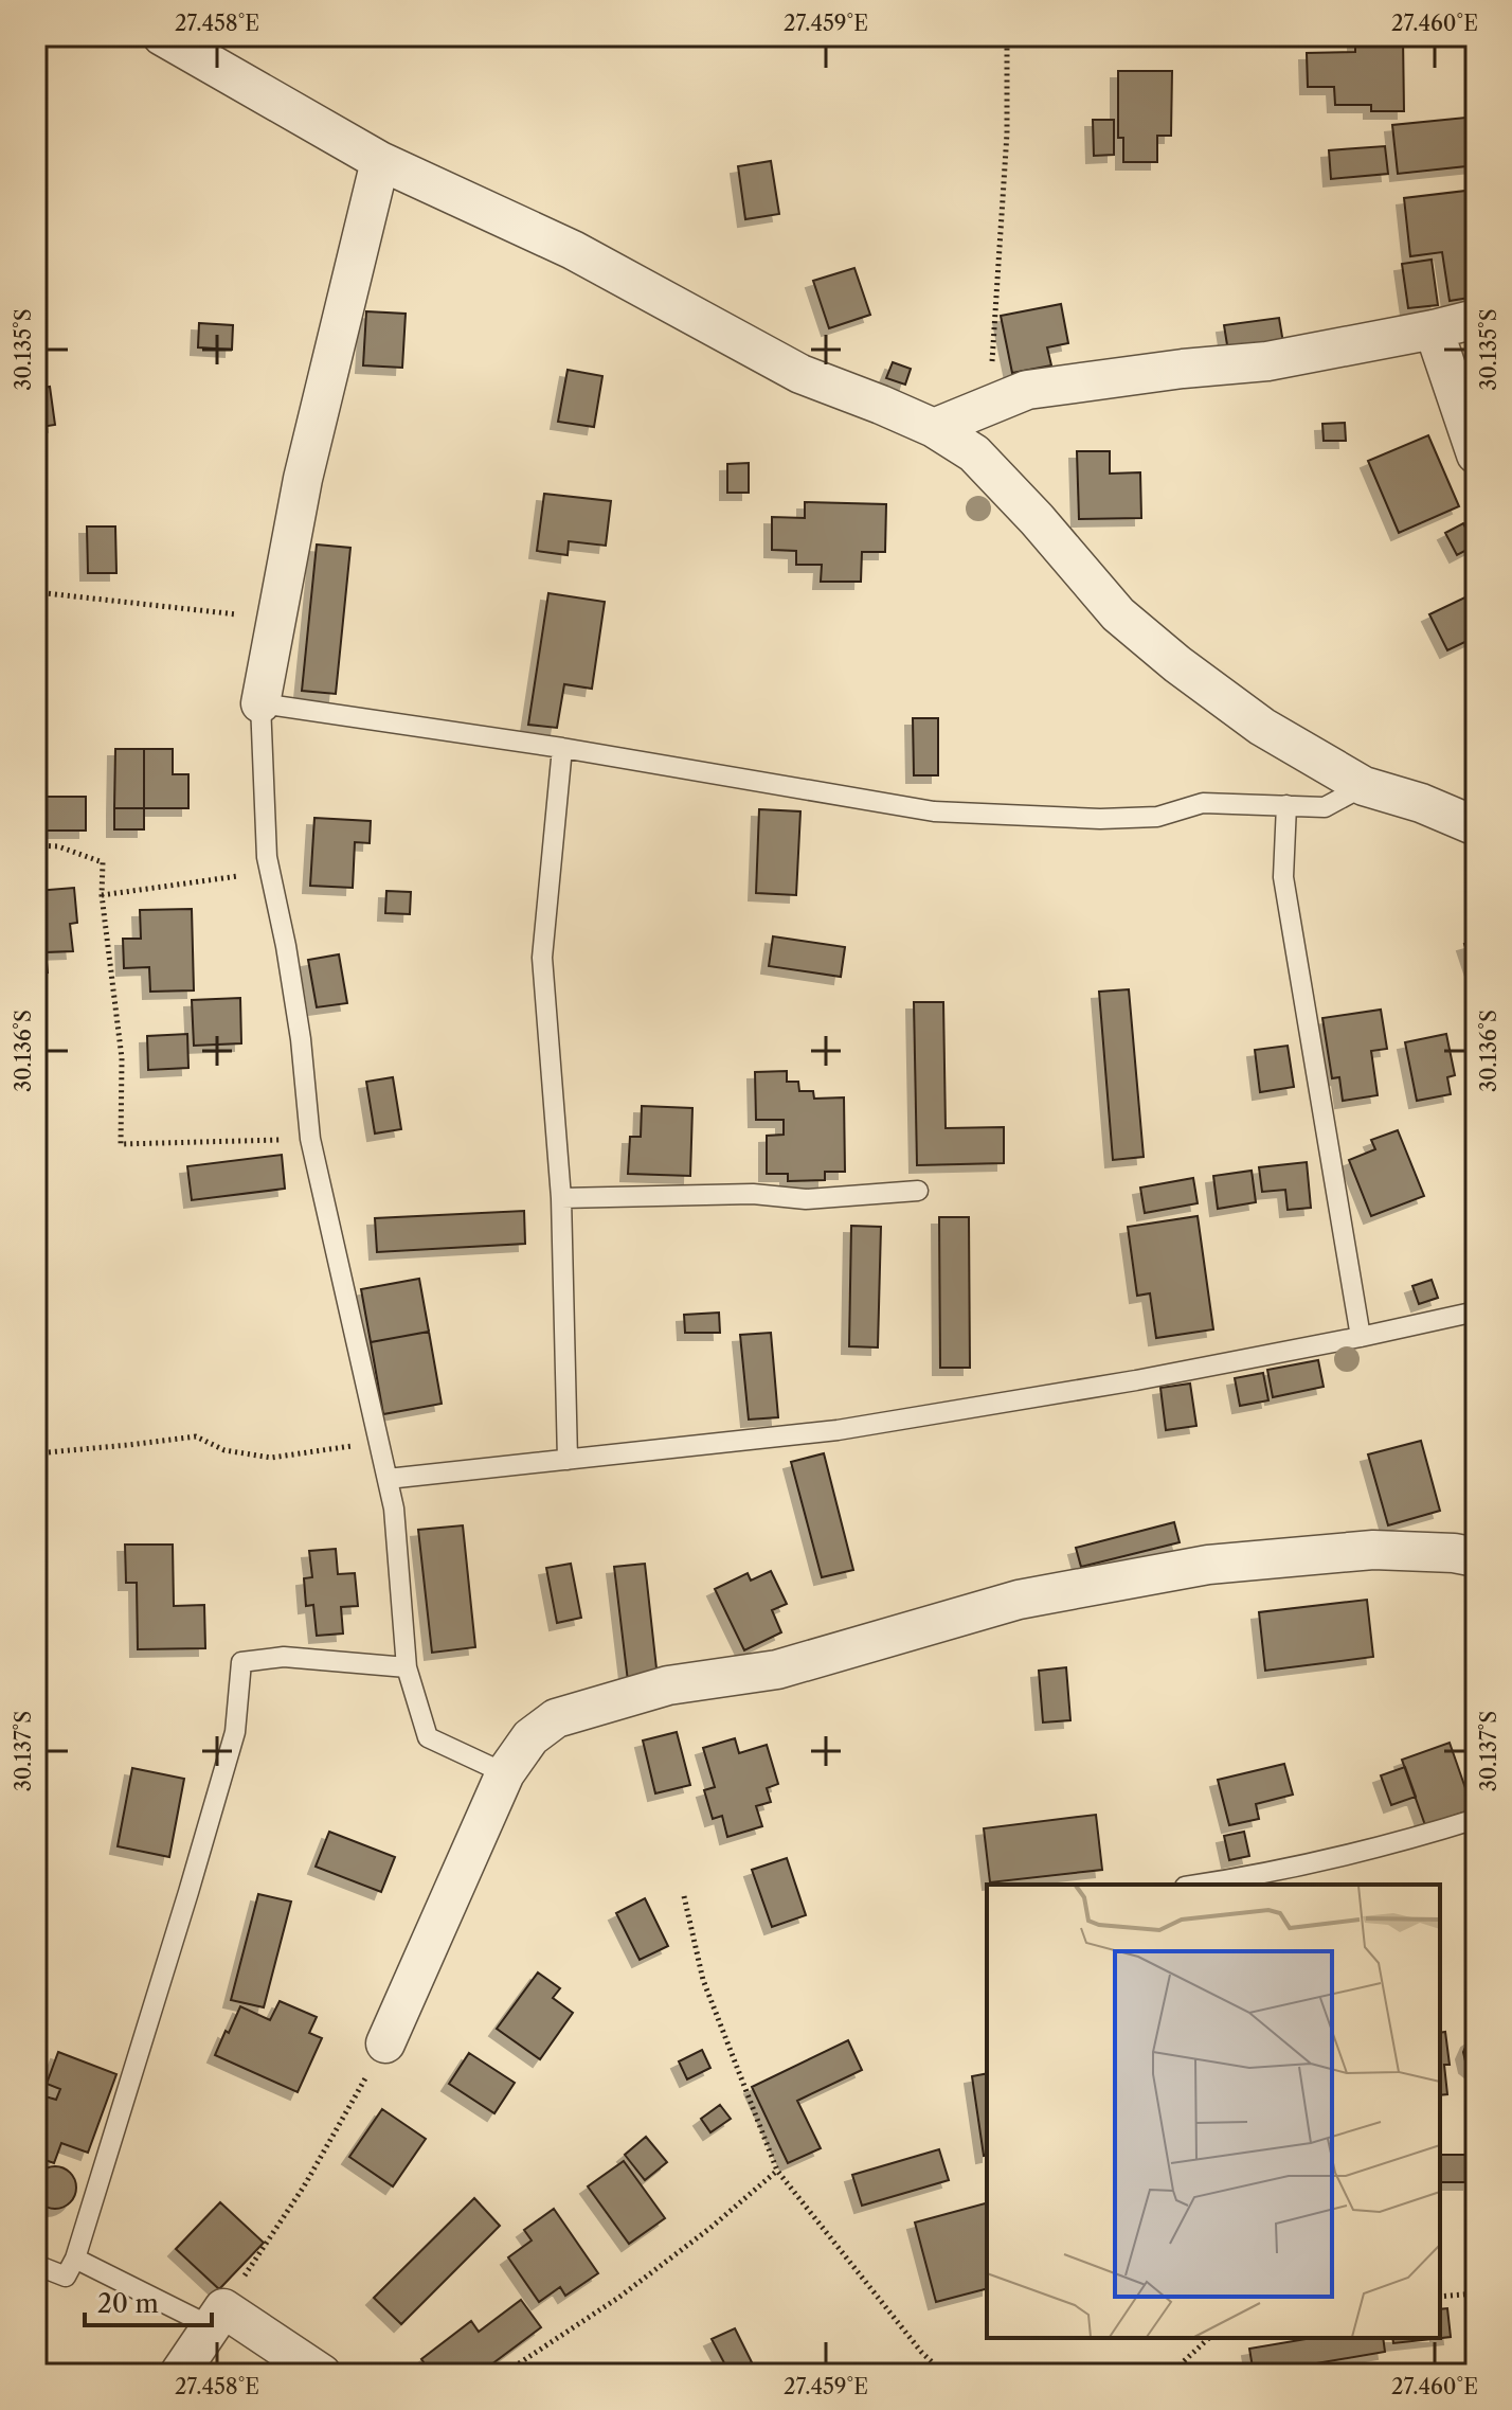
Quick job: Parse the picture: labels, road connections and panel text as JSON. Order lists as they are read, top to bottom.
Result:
{
  "scale_bar": "20 m",
  "coordinates": [
    "27.458°E",
    "27.459°E",
    "27.460°E",
    "30.135°S",
    "30.136°S",
    "30.137°S"
  ]
}
